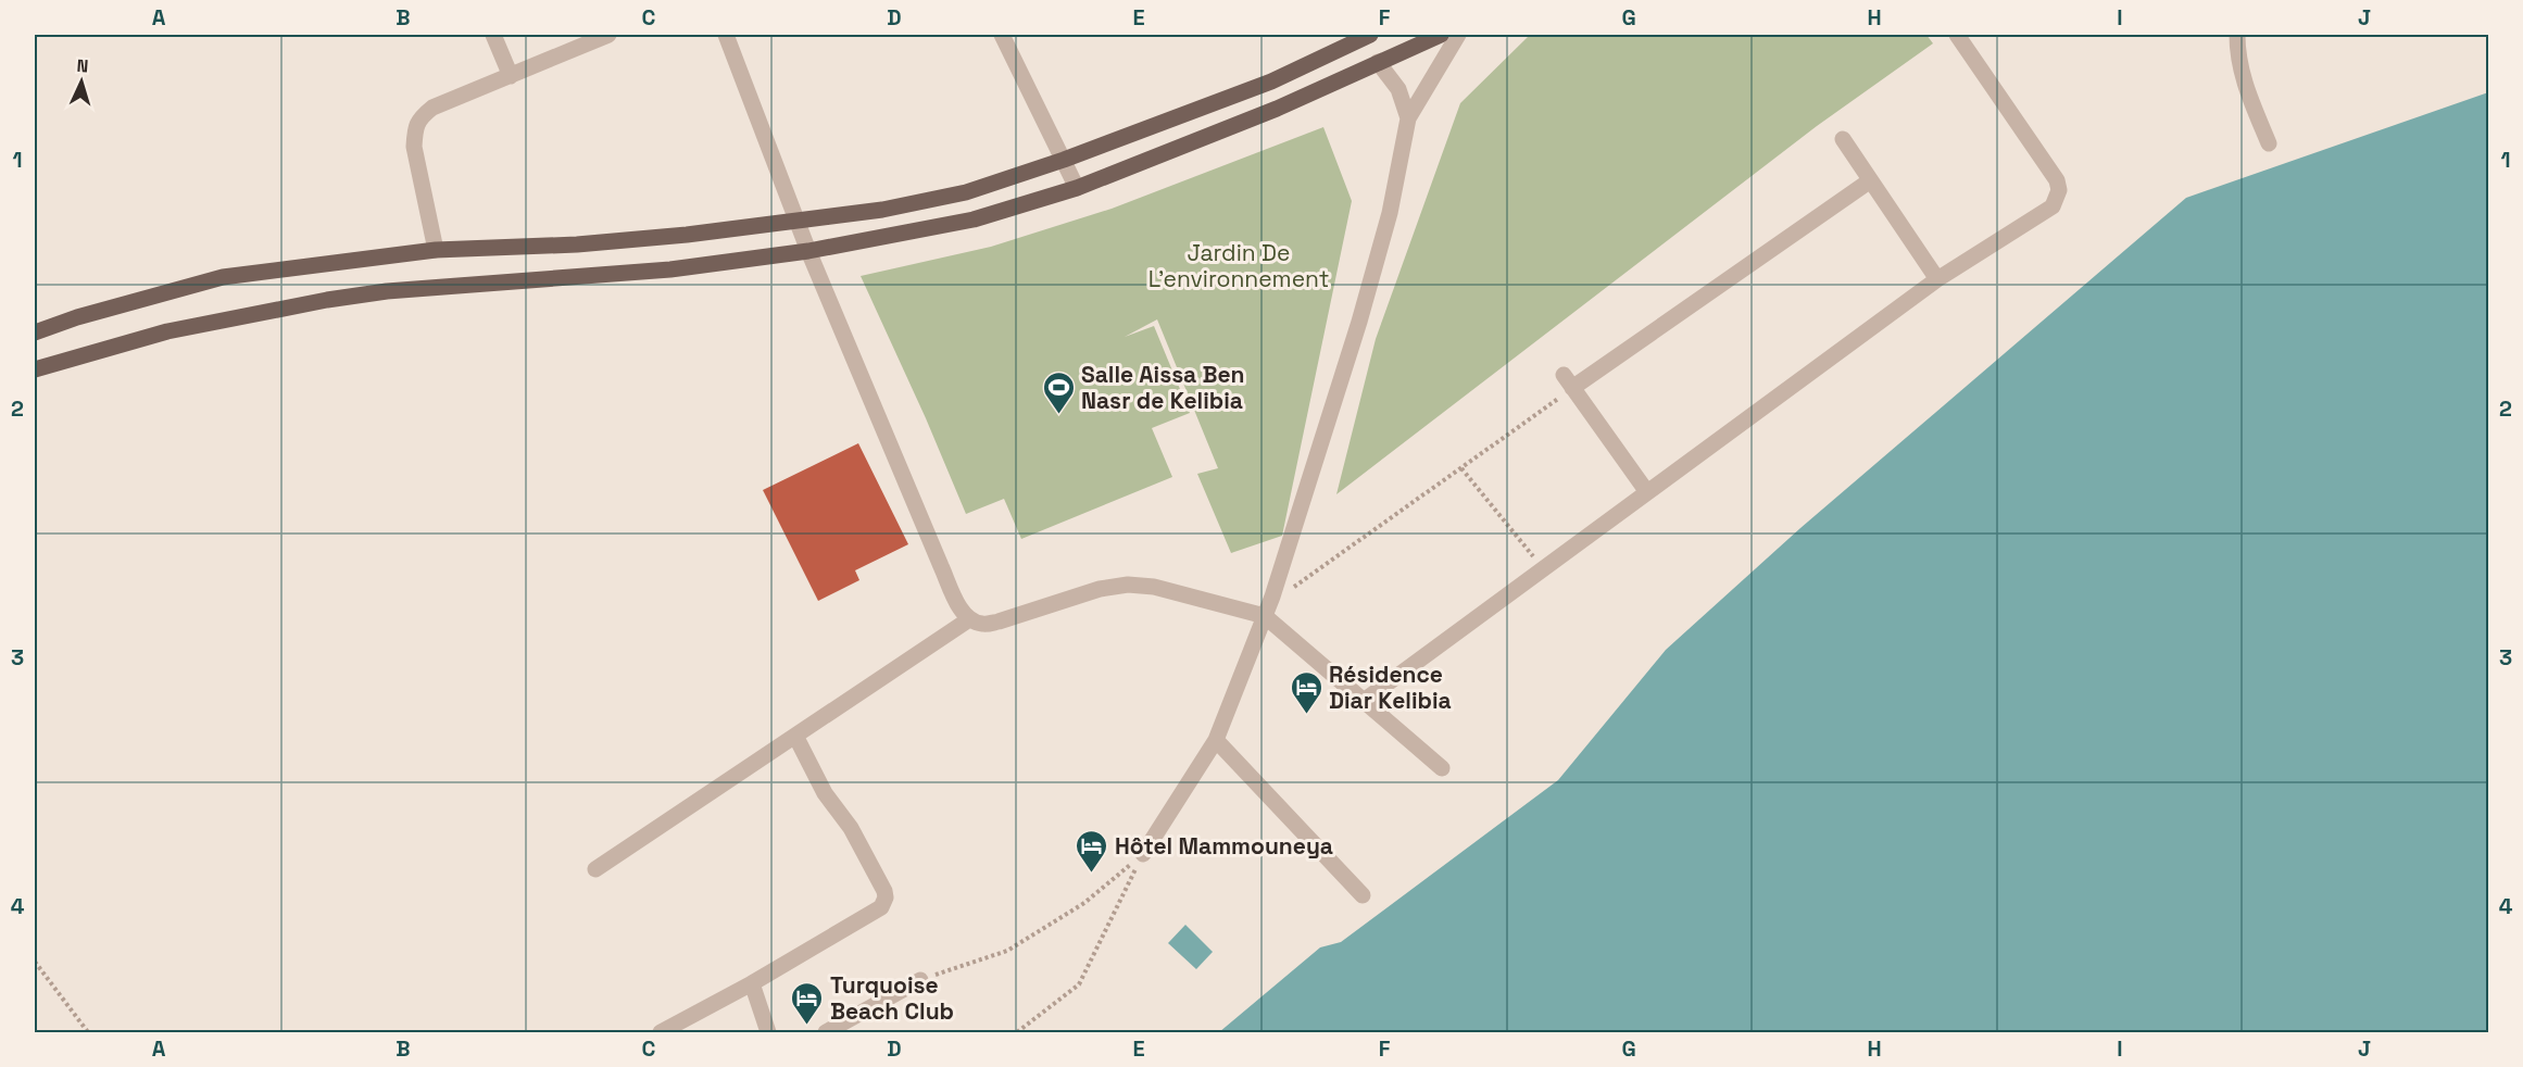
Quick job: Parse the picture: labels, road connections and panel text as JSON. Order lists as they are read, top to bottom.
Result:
{
  "parks": ["Jardin De L'environnement"],
  "places": {
    "sports": ["Salle Aissa Ben Nasr de Kelibia"],
    "hotel": ["Résidence Diar Kelibia", "Hôtel Mammouneya", "Turquoise Beach Club"]
  },
  "north": "top",
  "grid": {
    "columns": [
      "A",
      "B",
      "C",
      "D",
      "E",
      "F",
      "G",
      "H",
      "I",
      "J"
    ],
    "rows": [
      "1",
      "2",
      "3",
      "4"
    ]
  }
}
